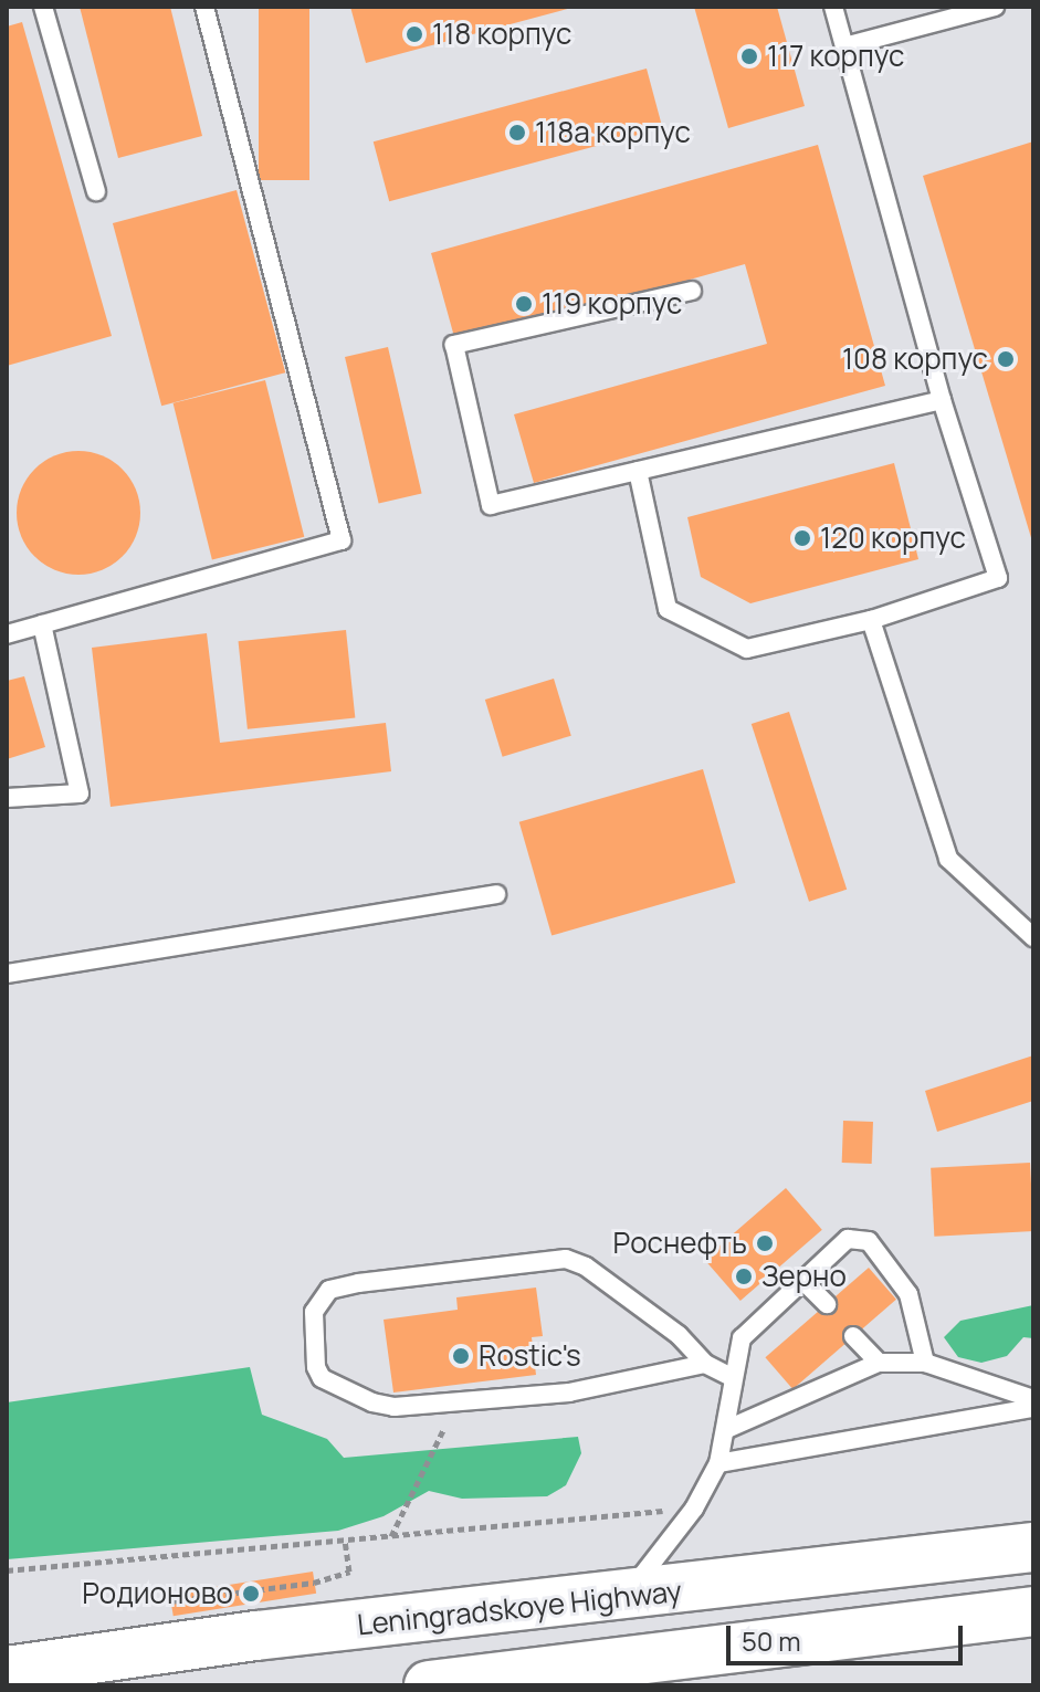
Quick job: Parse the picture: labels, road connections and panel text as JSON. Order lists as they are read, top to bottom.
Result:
{
  "streets": {
    "highway": ["Leningradskoye Highway"]
  },
  "places": [
    "118 корпус",
    "117 корпус",
    "118а корпус",
    "119 корпус",
    "108 корпус",
    "120 корпус",
    "Роснефть",
    "Зерно",
    "Rostic's",
    "Родионово"
  ],
  "scale_bar": "50 m"
}
